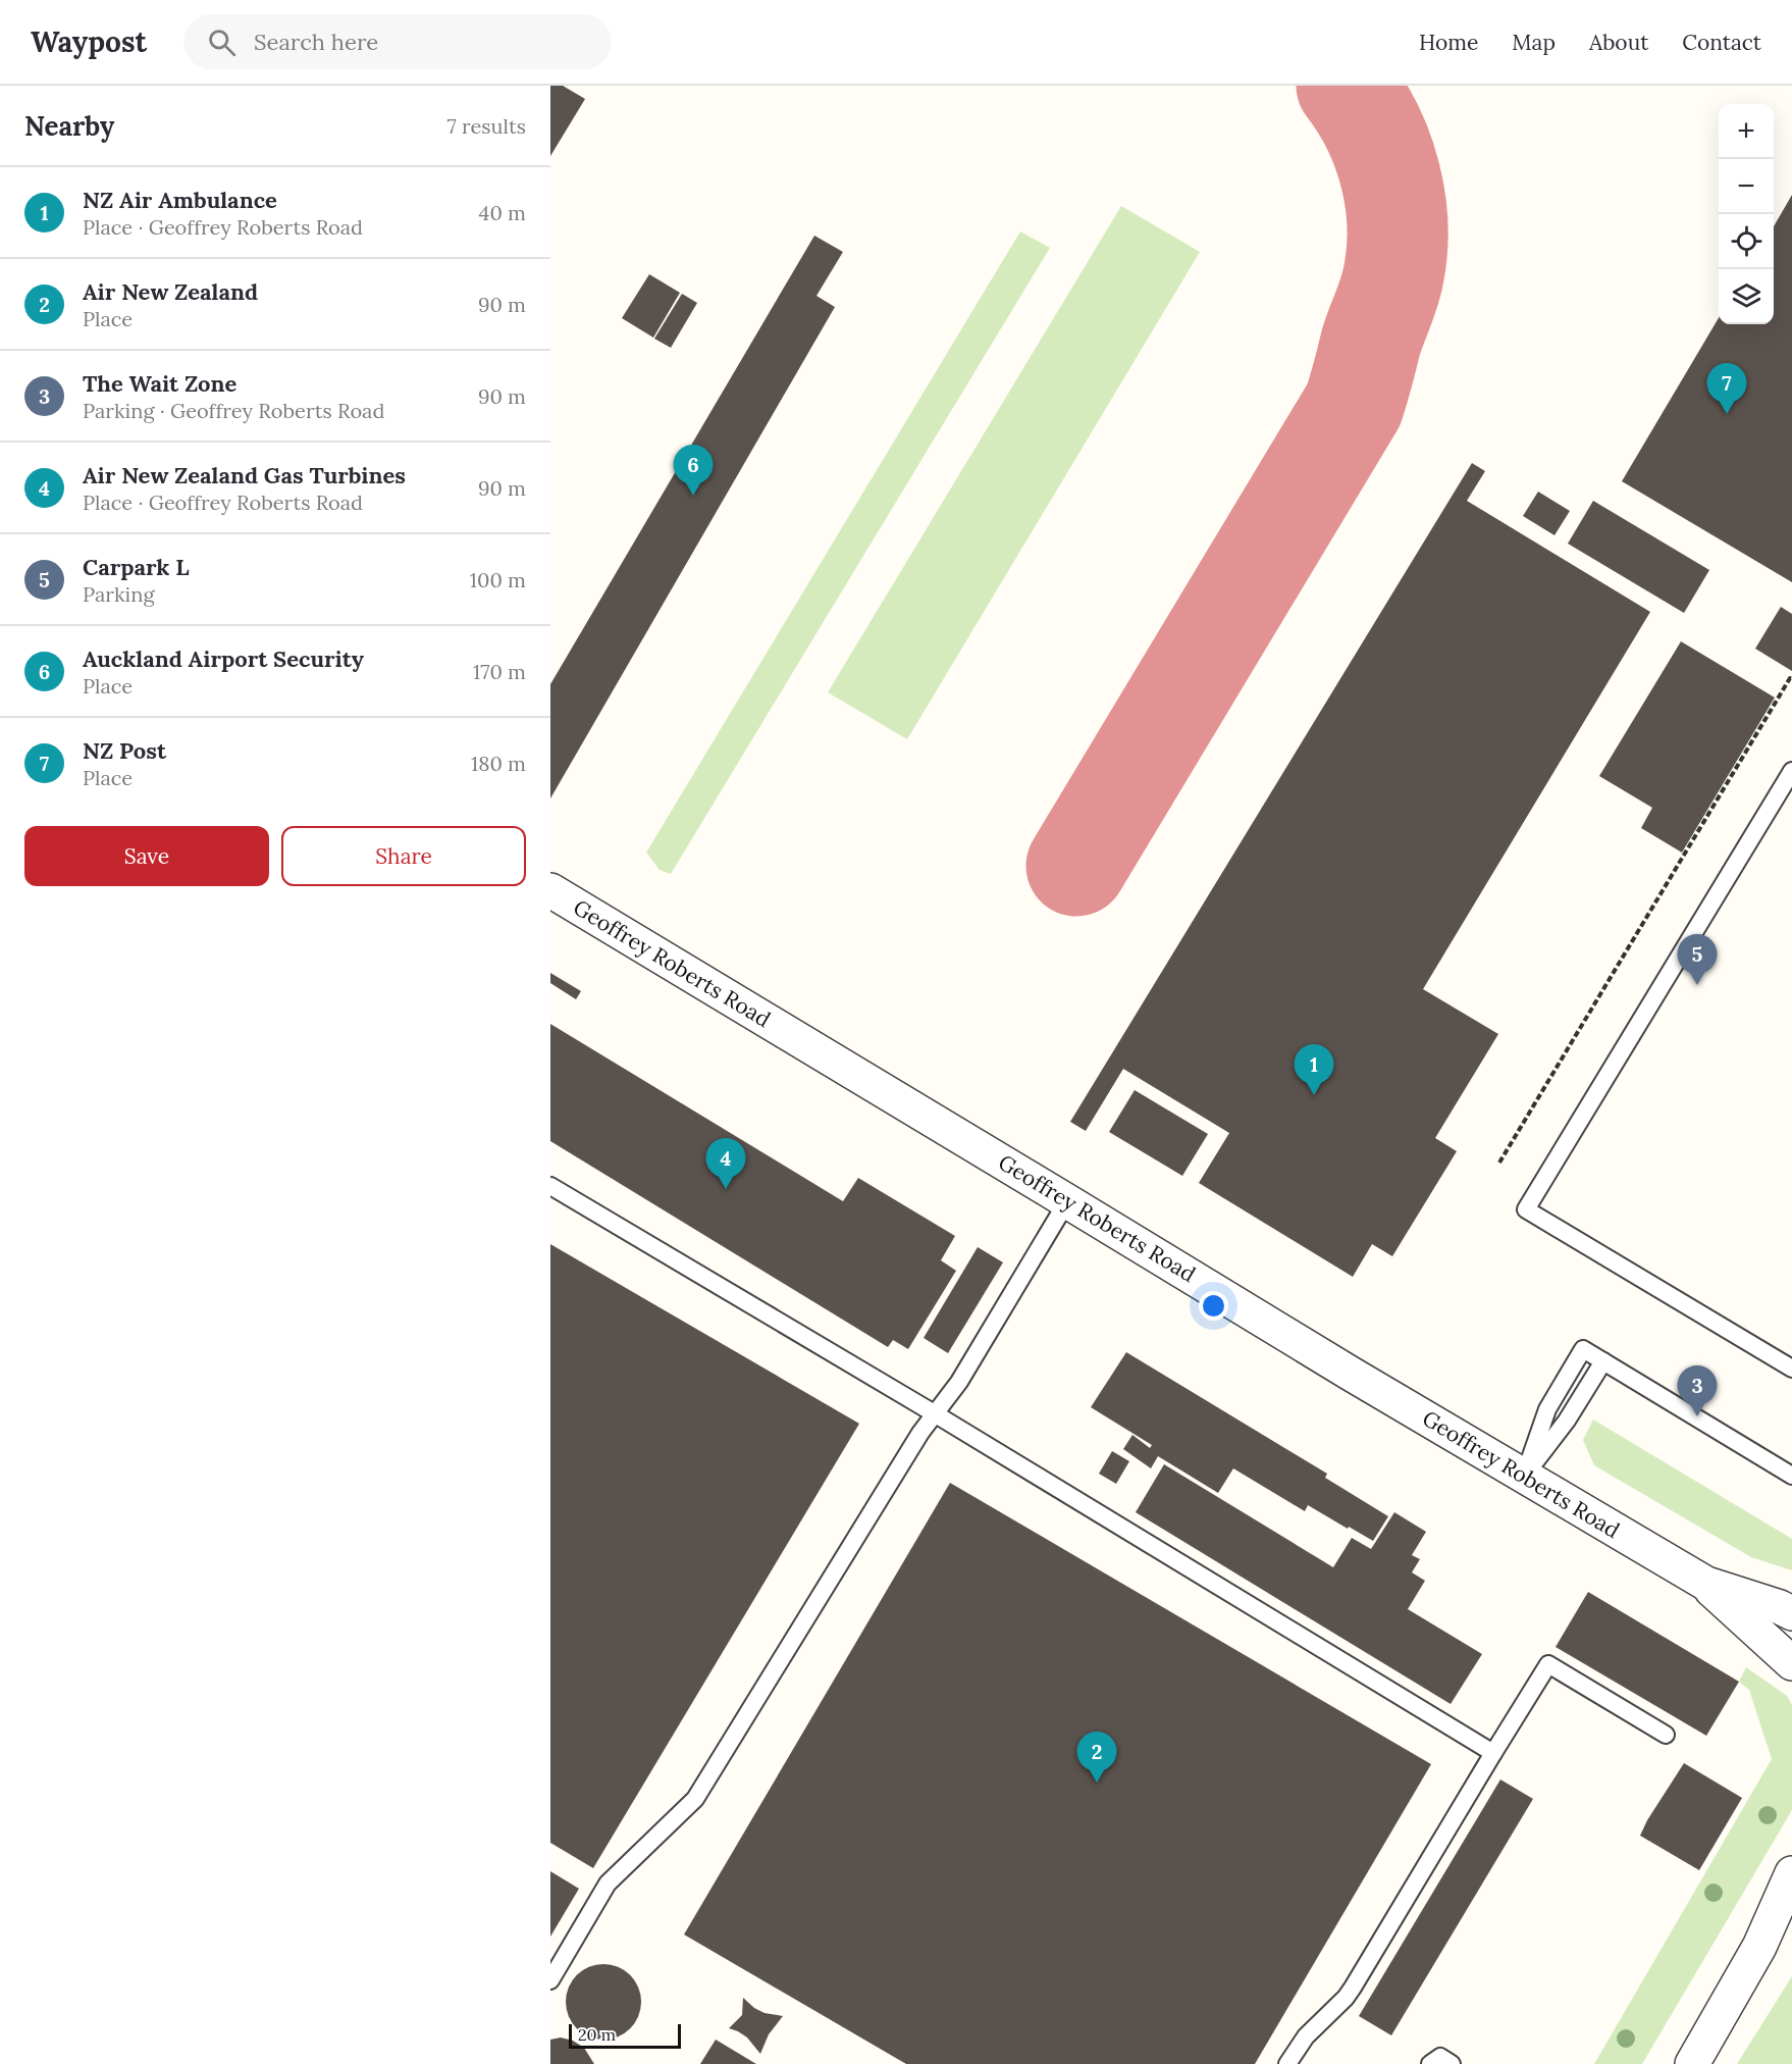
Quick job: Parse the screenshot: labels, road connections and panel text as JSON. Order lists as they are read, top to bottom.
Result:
{
  "streets": {
    "street": ["Geoffrey Roberts Road"]
  },
  "scale_bar": "20 m",
  "page": {
    "header": "Waypost",
    "search": "Search here",
    "nav": [
      "Home",
      "Map",
      "About",
      "Contact"
    ],
    "heading": ["Nearby", "7 results"],
    "map_buttons": ["+", "−"],
    "list": [
      {
        "mark": "1",
        "name": "NZ Air Ambulance",
        "note": "Place · Geoffrey Roberts Road",
        "value": "40 m"
      },
      {
        "mark": "2",
        "name": "Air New Zealand",
        "note": "Place",
        "value": "90 m"
      },
      {
        "mark": "3",
        "name": "The Wait Zone",
        "note": "Parking · Geoffrey Roberts Road",
        "value": "90 m"
      },
      {
        "mark": "4",
        "name": "Air New Zealand Gas Turbines",
        "note": "Place · Geoffrey Roberts Road",
        "value": "90 m"
      },
      {
        "mark": "5",
        "name": "Carpark L",
        "note": "Parking",
        "value": "100 m"
      },
      {
        "mark": "6",
        "name": "Auckland Airport Security",
        "note": "Place",
        "value": "170 m"
      },
      {
        "mark": "7",
        "name": "NZ Post",
        "note": "Place",
        "value": "180 m"
      }
    ],
    "pins": [
      "7",
      "6",
      "5",
      "1",
      "4",
      "3",
      "2"
    ],
    "buttons": ["Save", "Share"],
    "scale": "20 m"
  }
}
